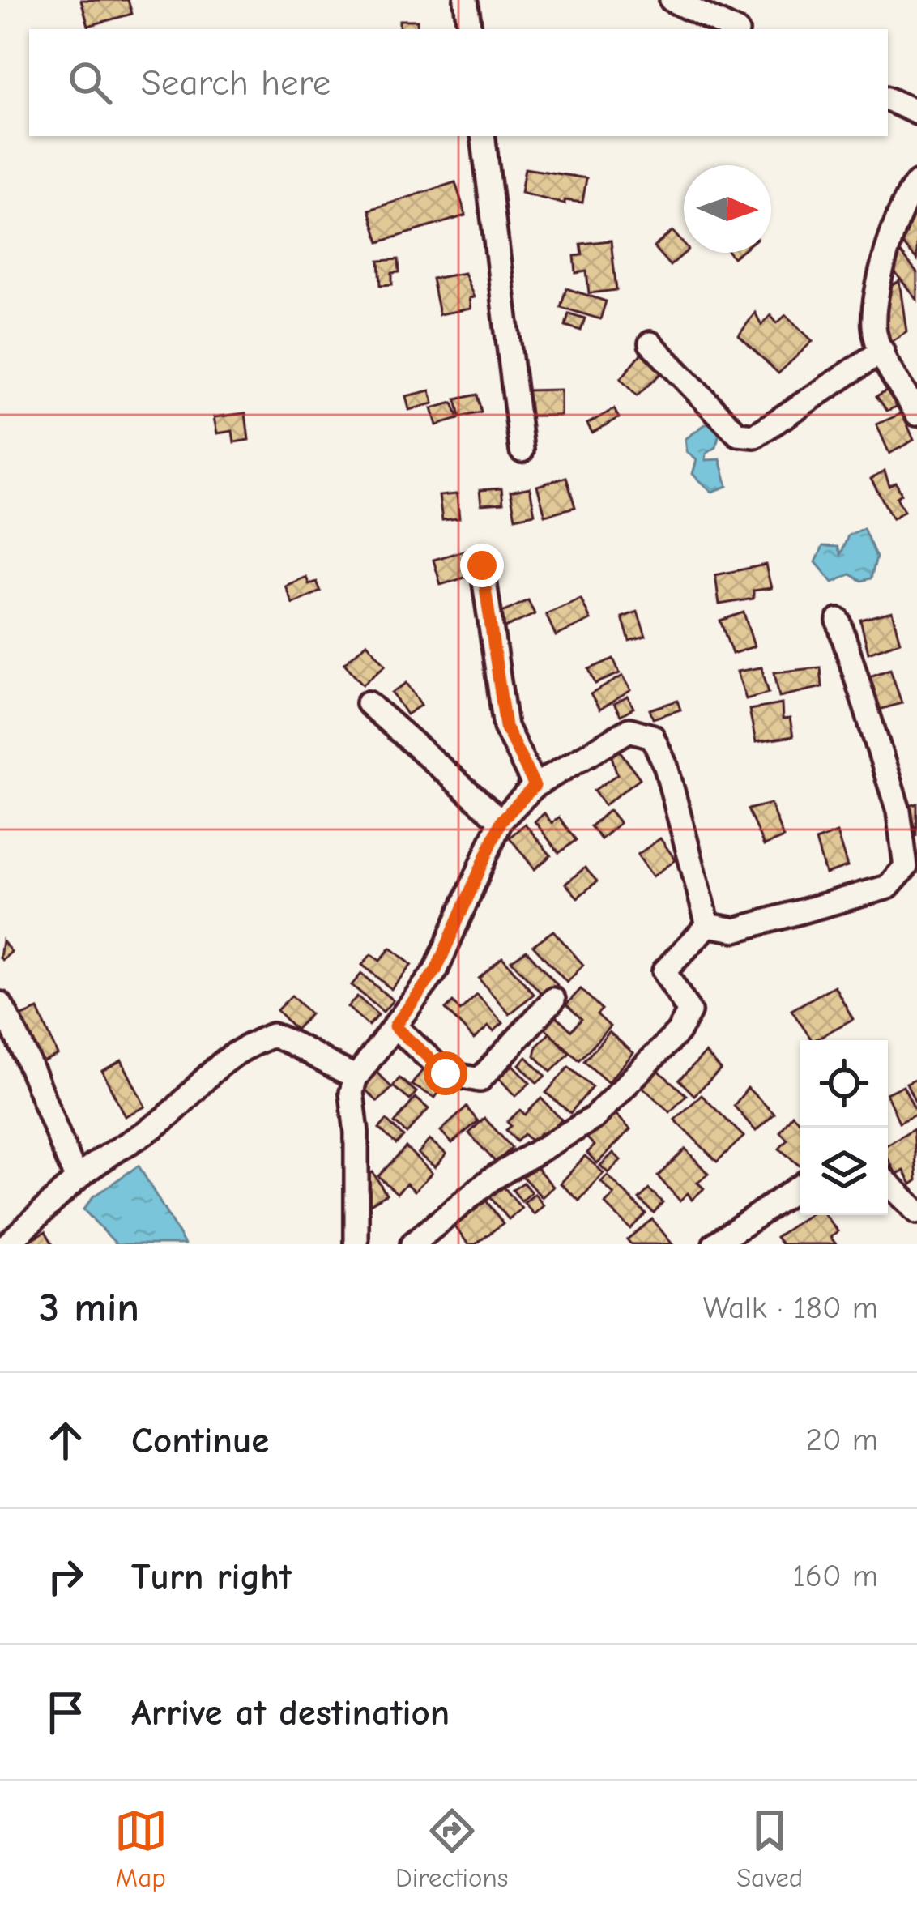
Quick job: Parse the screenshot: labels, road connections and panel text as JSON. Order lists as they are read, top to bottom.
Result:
{
  "north": "right",
  "page": {
    "search": "Search here",
    "heading": ["3 min", "Walk · 180 m"],
    "list": [
      ["Continue", "20 m"],
      ["Turn right", "160 m"],
      "Arrive at destination"
    ],
    "nav": ["Map", "Directions", "Saved"]
  }
}
